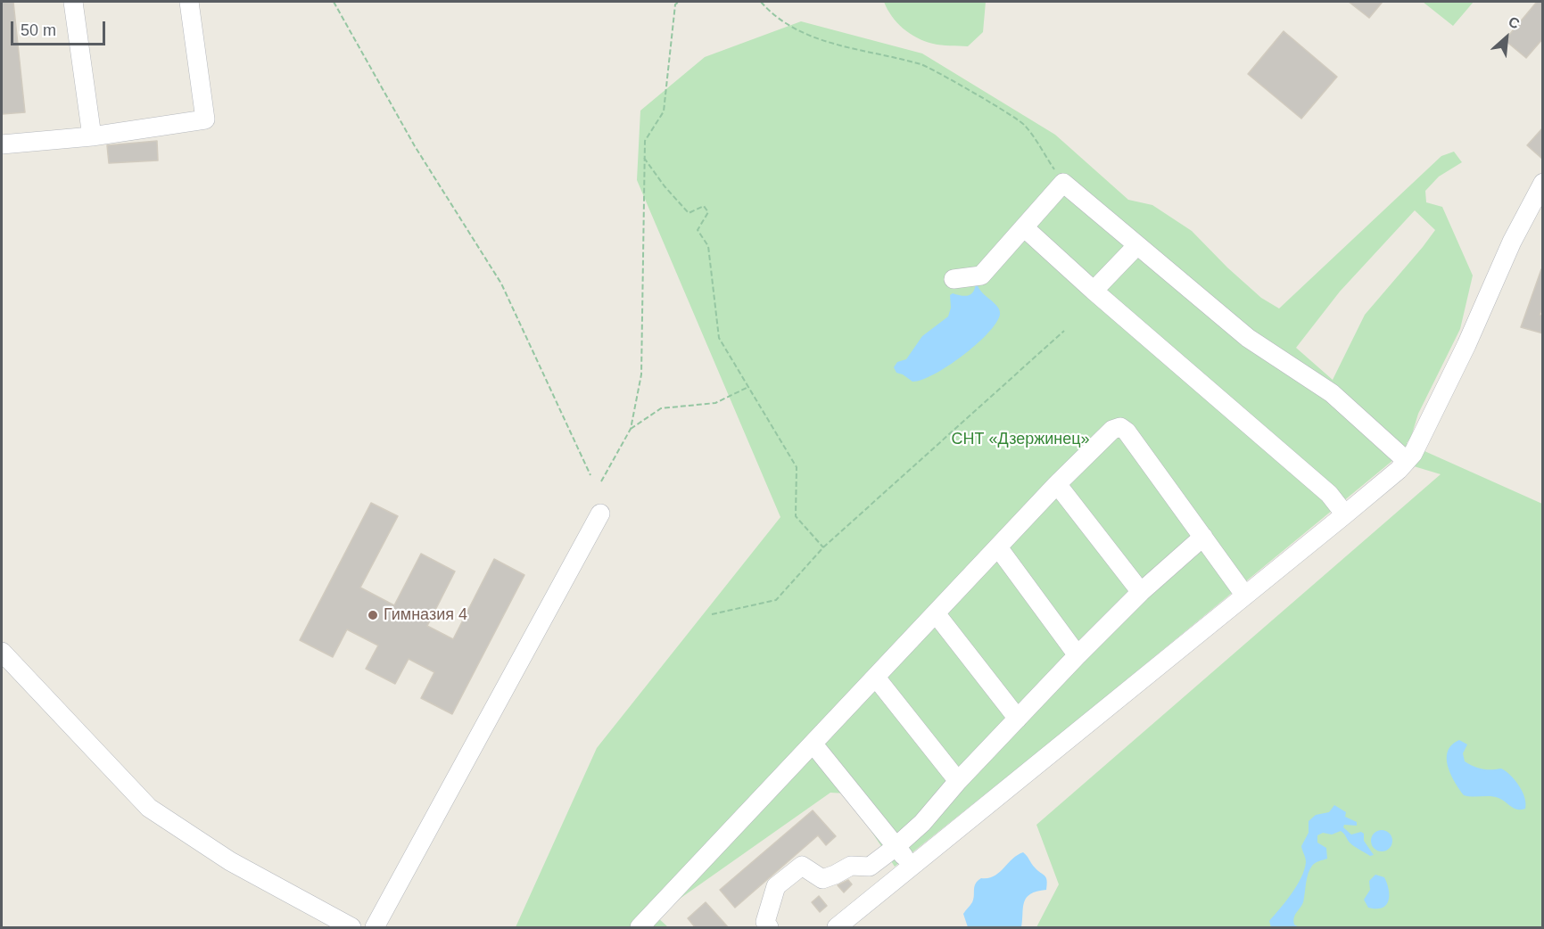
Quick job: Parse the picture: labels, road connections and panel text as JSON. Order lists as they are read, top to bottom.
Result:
{
  "parks": ["СНТ «Дзержинец»"],
  "places": ["Гимназия 4"],
  "scale_bar": "50 m",
  "north": "top right"
}
